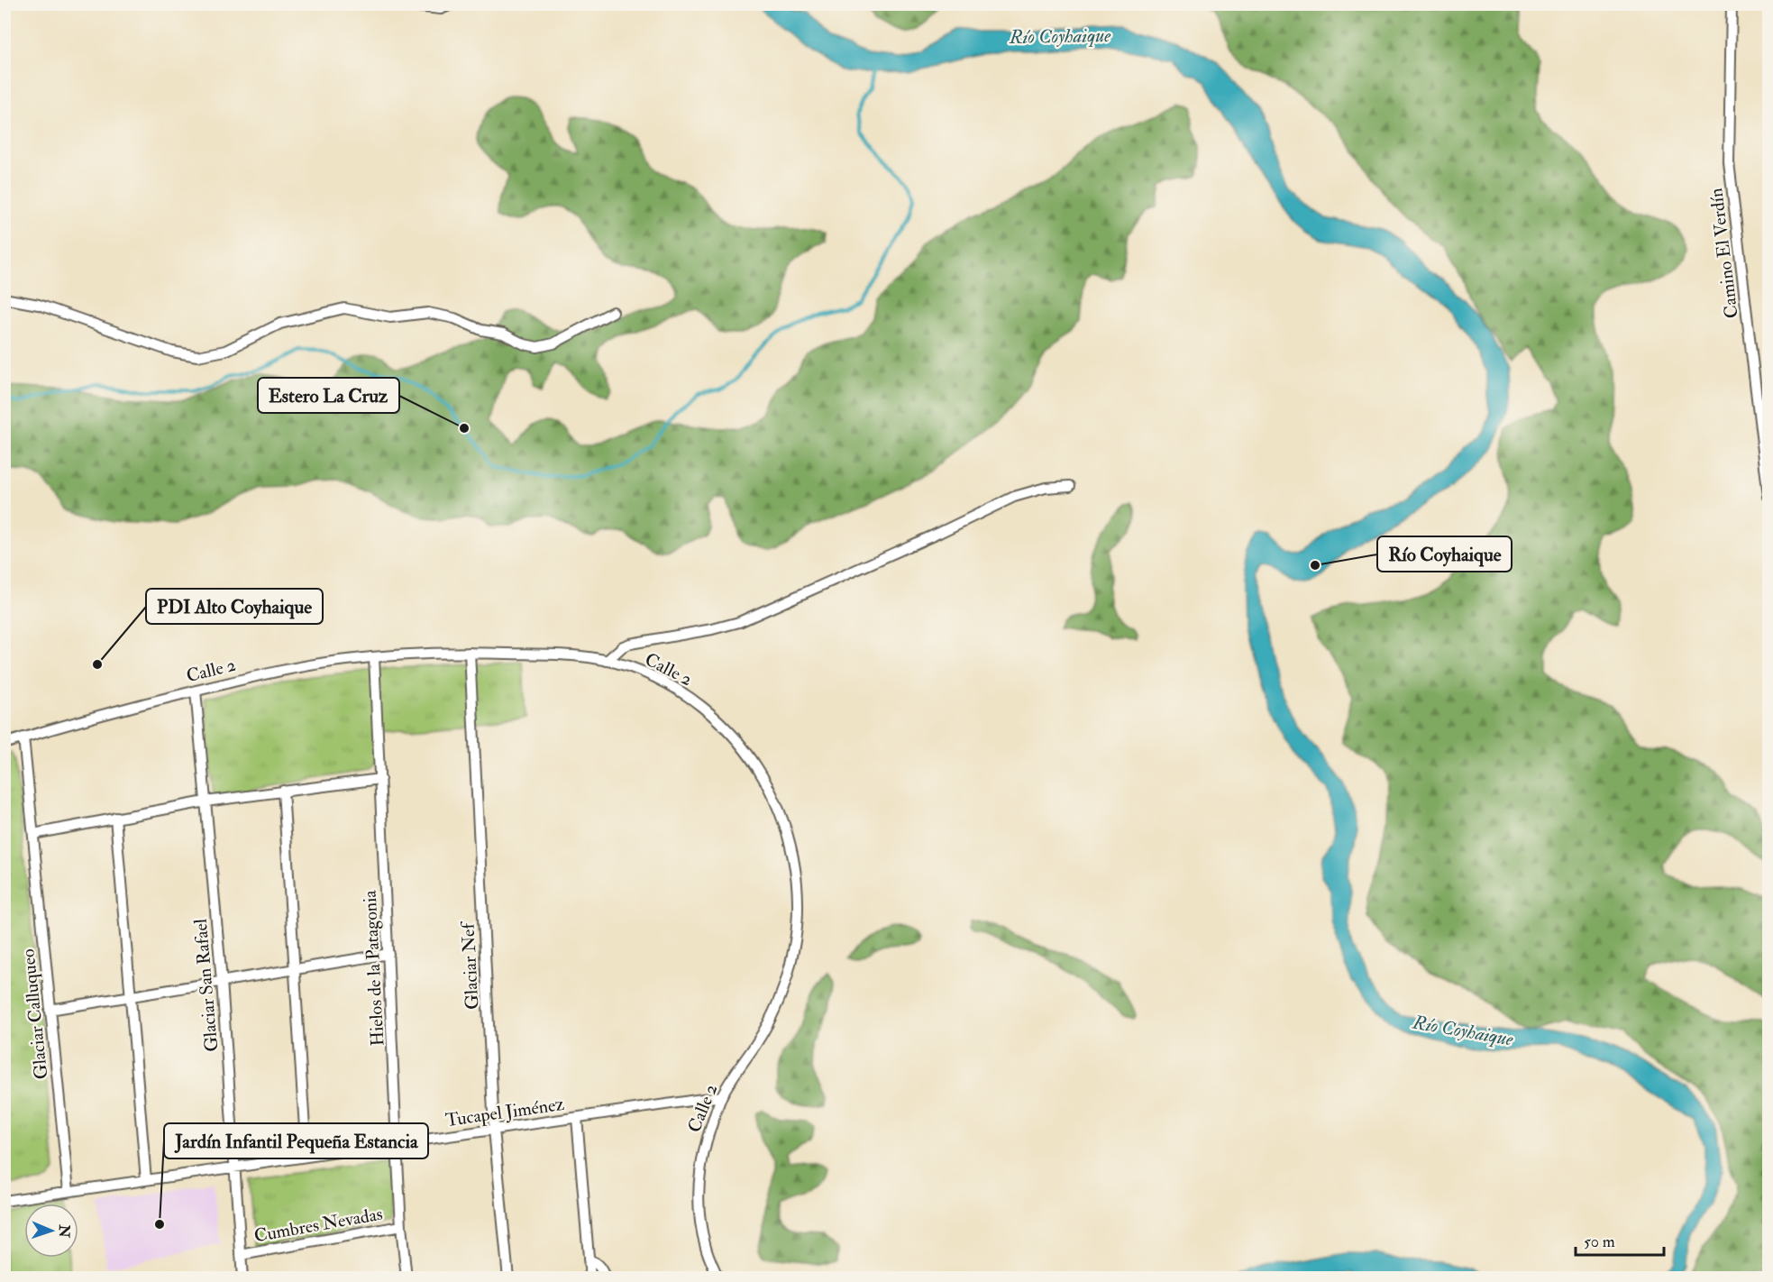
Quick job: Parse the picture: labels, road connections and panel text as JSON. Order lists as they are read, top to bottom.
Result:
{
  "streets": {
    "street": [
      "Camino El Verdín",
      "Calle 2",
      "Glaciar Nef",
      "Hielos de la Patagonia",
      "Glaciar San Rafael",
      "Glaciar Calluqueo",
      "Tucapel Jiménez",
      "Cumbres Nevadas"
    ]
  },
  "crossings": [
    ["Calle 2", "Glaciar Nef"],
    ["Calle 2", "Hielos de la Patagonia"],
    ["Calle 2", "Glaciar San Rafael"],
    ["Calle 2", "Glaciar Calluqueo"],
    ["Calle 2", "Tucapel Jiménez"],
    ["Glaciar Nef", "Tucapel Jiménez"],
    ["Hielos de la Patagonia", "Tucapel Jiménez"],
    ["Hielos de la Patagonia", "Cumbres Nevadas"],
    ["Glaciar San Rafael", "Tucapel Jiménez"],
    ["Glaciar San Rafael", "Cumbres Nevadas"],
    ["Glaciar Calluqueo", "Tucapel Jiménez"]
  ],
  "water": ["Río Coyhaique"],
  "places": [
    "Estero La Cruz",
    "Río Coyhaique",
    "PDI Alto Coyhaique",
    "Jardín Infantil Pequeña Estancia"
  ],
  "scale_bar": "50 m",
  "north": "right"
}
